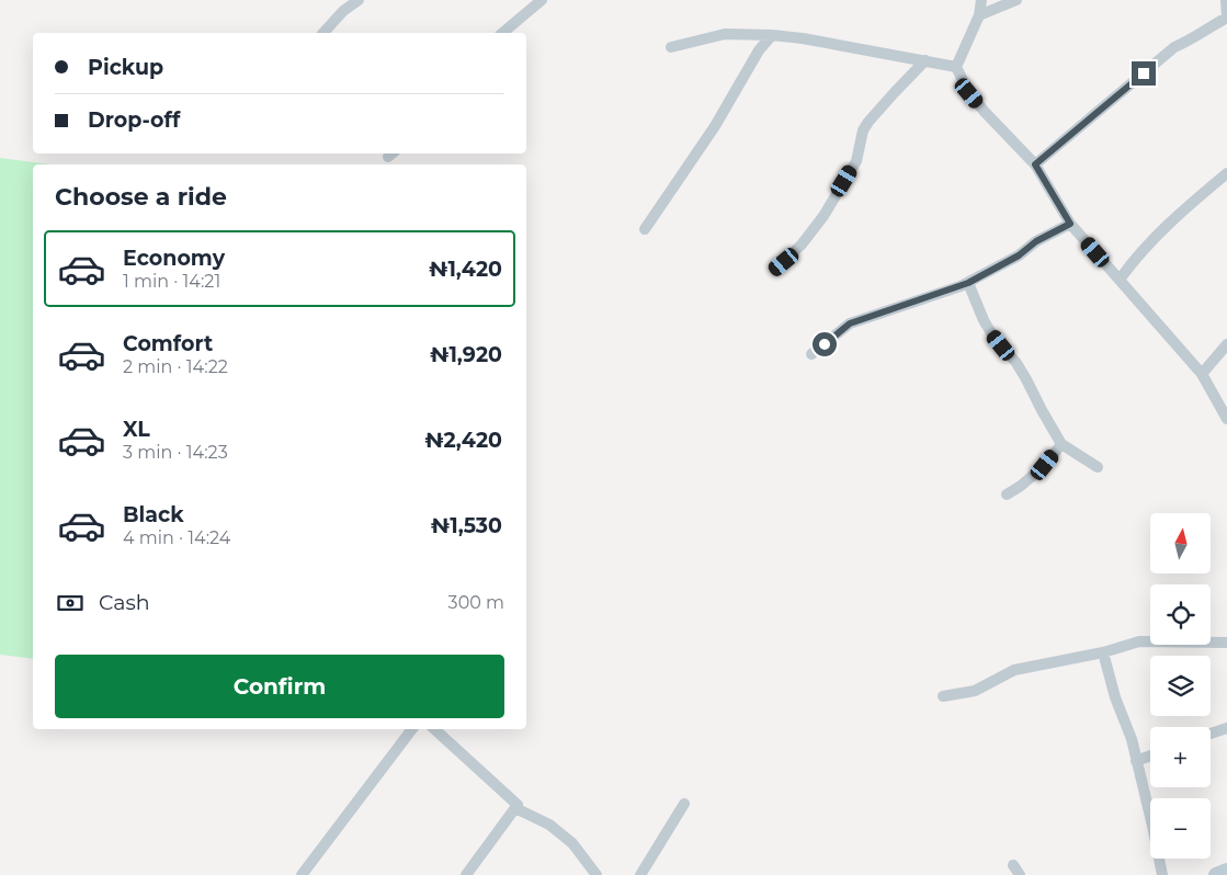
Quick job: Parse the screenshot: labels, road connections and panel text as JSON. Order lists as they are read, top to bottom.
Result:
{
  "north": "top",
  "page": {
    "banner": ["Pickup", "Drop-off"],
    "heading": "Choose a ride",
    "list": [
      {
        "name": "Economy",
        "note": "1 min · 14:21",
        "value": "₦1,420"
      },
      {
        "name": "Comfort",
        "note": "2 min · 14:22",
        "value": "₦1,920"
      },
      {
        "name": "XL",
        "note": "3 min · 14:23",
        "value": "₦2,420"
      },
      {
        "name": "Black",
        "note": "4 min · 14:24",
        "value": "₦1,530"
      }
    ],
    "map_buttons": ["+", "−"],
    "pay": ["Cash", "300 m"],
    "buttons": "Confirm"
  }
}
